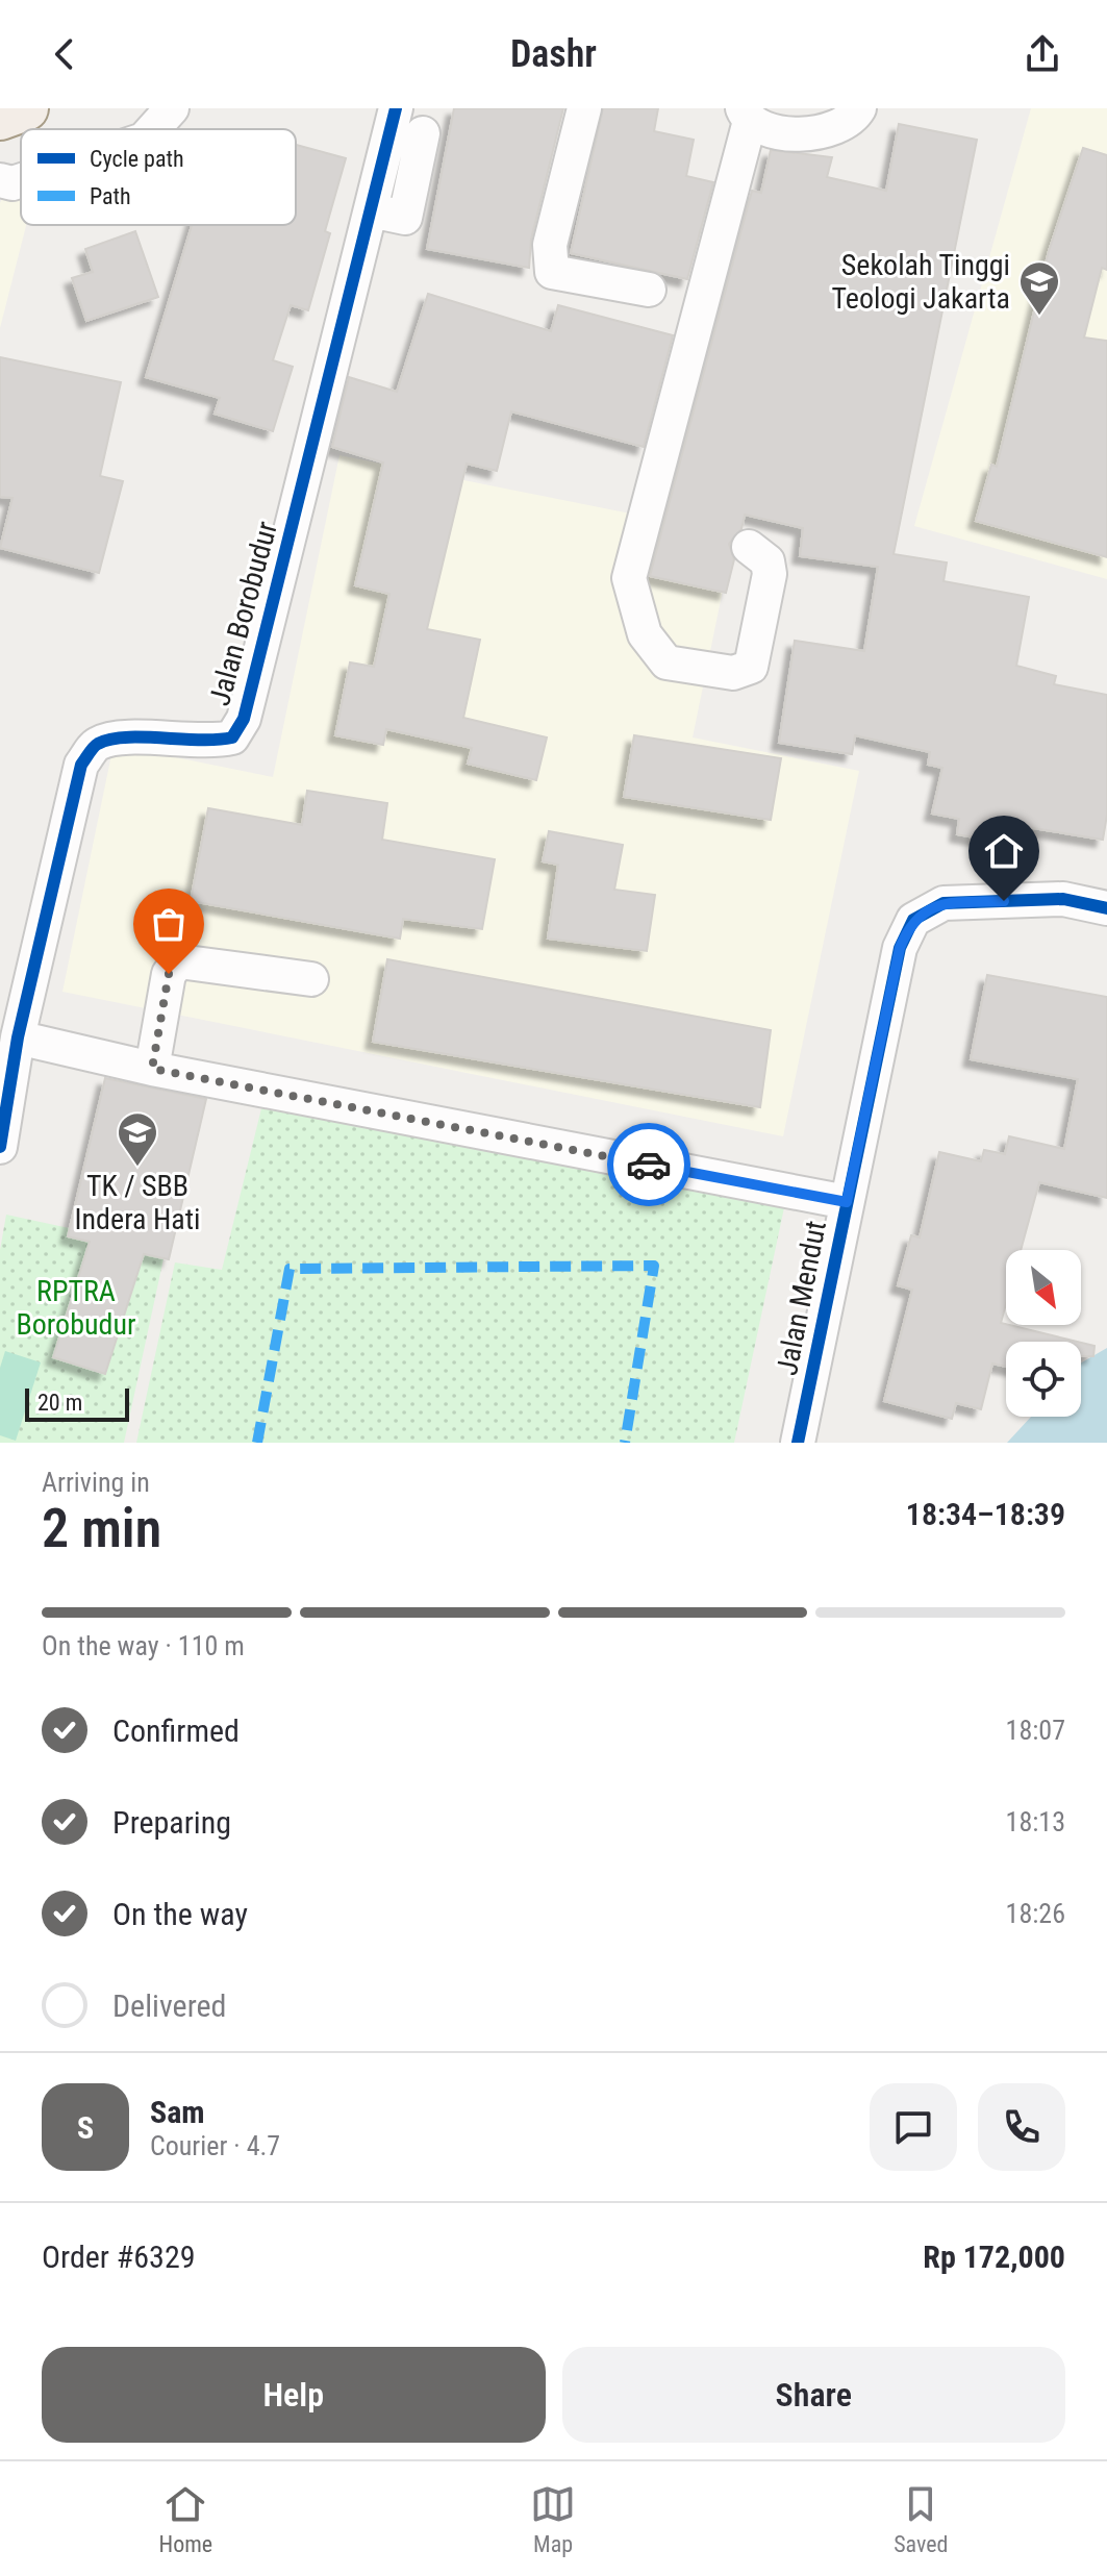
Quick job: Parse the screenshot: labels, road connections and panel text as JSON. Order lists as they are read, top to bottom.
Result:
{
  "streets": {
    "street": ["Jalan Borobudur", "Jalan Mendut"]
  },
  "parks": ["RPTRA Borobudur"],
  "places": {
    "school or university": ["Sekolah Tinggi Teologi Jakarta", "TK / SBB Indera Hati"]
  },
  "legend": ["Cycle path", "Path"],
  "scale_bar": "20 m",
  "north": "bottom right",
  "page": {
    "header": "Dashr",
    "scale": "20 m",
    "heading": ["2 min", "Arriving in", "18:34–18:39"],
    "panel": [
      "Sam",
      "Courier · 4.7",
      "Order #6329",
      "Rp 172,000"
    ],
    "bar": "On the way · 110 m",
    "list": [
      ["Confirmed", "18:07"],
      ["Preparing", "18:13"],
      ["On the way", "18:26"],
      "Delivered"
    ],
    "round": "S",
    "buttons": ["Help", "Share"],
    "tabs": ["Home", "Map", "Saved"]
  }
}
